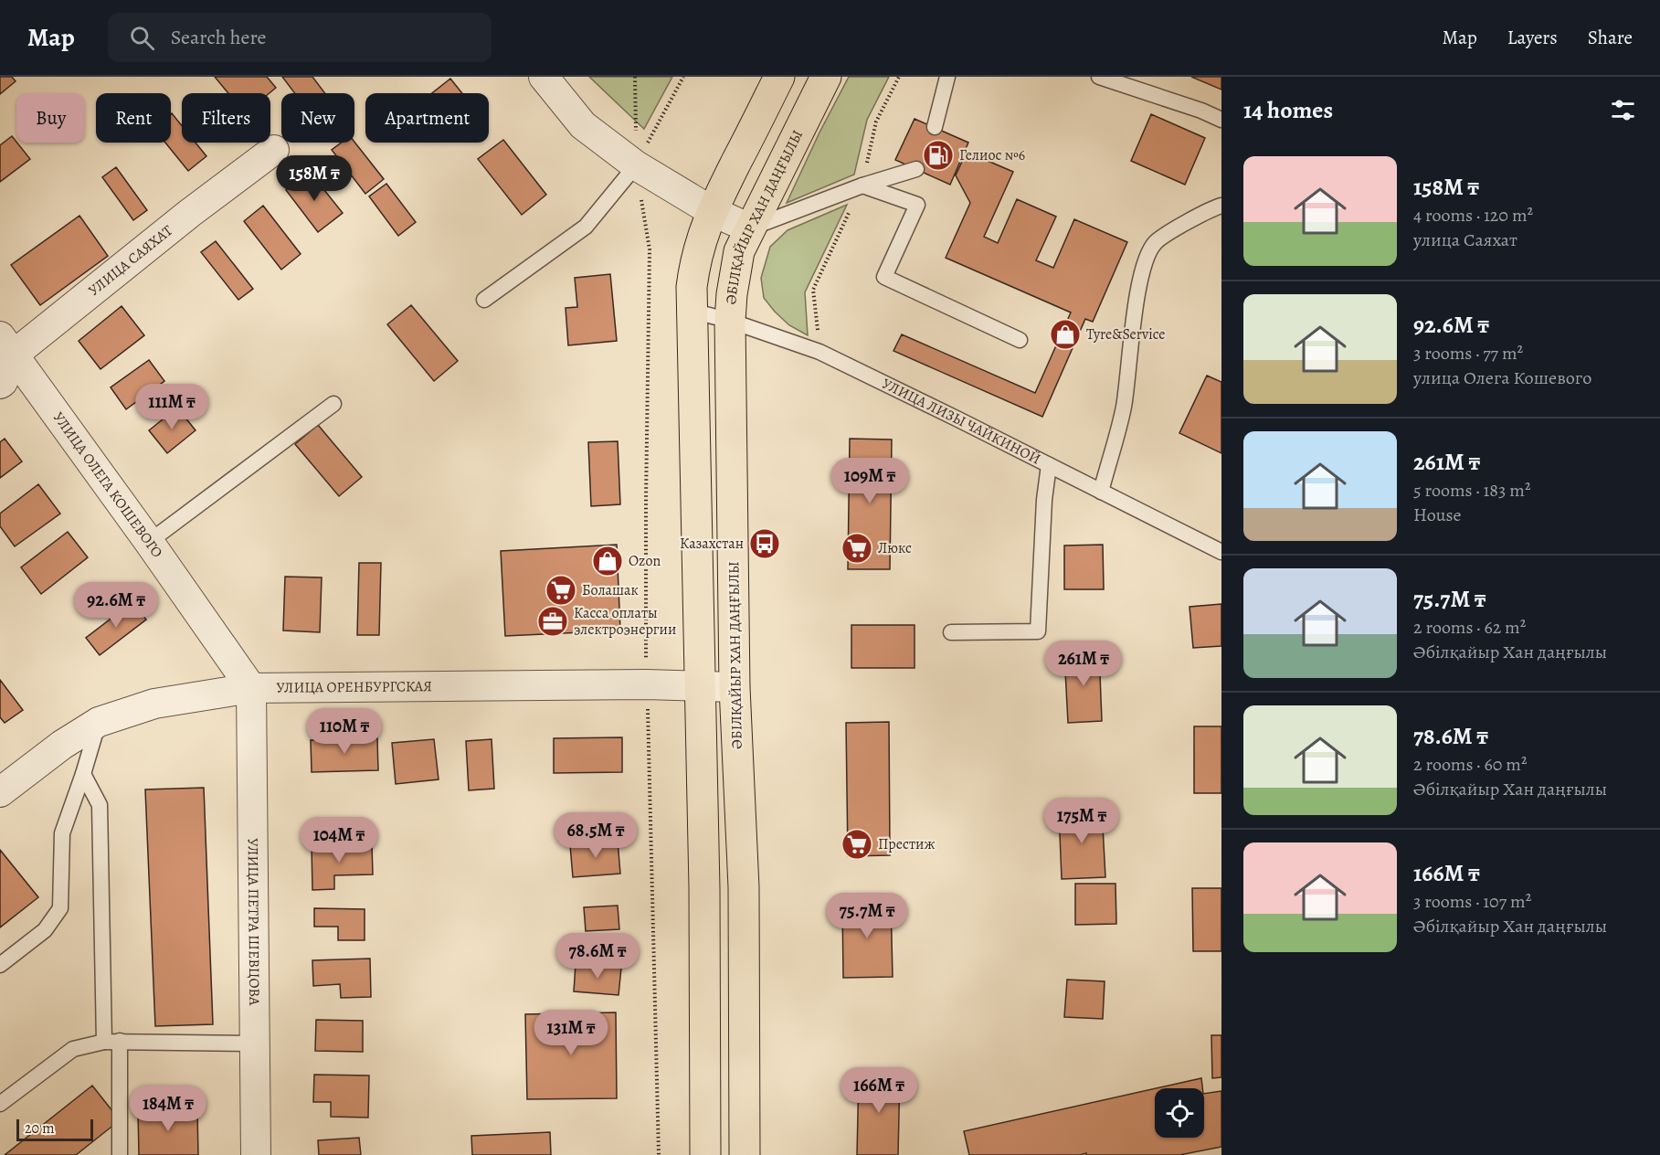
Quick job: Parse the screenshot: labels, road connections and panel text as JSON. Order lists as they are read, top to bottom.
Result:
{
  "streets": {
    "main road": ["ӘБІЛҚАЙЫР ХАН ДАҢҒЫЛЫ"],
    "street": [
      "УЛИЦА САЯХАТ",
      "УЛИЦА ОЛЕГА КОШЕВОГО",
      "УЛИЦА ОРЕНБУРГСКАЯ",
      "УЛИЦА ПЕТРА ШЕВЦОВА"
    ],
    "lane": ["УЛИЦА ЛИЗЫ ЧАЙКИНОЙ"]
  },
  "crossings": [
    ["ӘБІЛҚАЙЫР ХАН ДАҢҒЫЛЫ", "УЛИЦА ЛИЗЫ ЧАЙКИНОЙ"],
    ["ӘБІЛҚАЙЫР ХАН ДАҢҒЫЛЫ", "УЛИЦА ОРЕНБУРГСКАЯ"],
    ["УЛИЦА САЯХАТ", "УЛИЦА ОЛЕГА КОШЕВОГО"],
    ["УЛИЦА ОЛЕГА КОШЕВОГО", "УЛИЦА ОРЕНБУРГСКАЯ"],
    ["УЛИЦА ОЛЕГА КОШЕВОГО", "УЛИЦА ПЕТРА ШЕВЦОВА"],
    ["УЛИЦА ОРЕНБУРГСКАЯ", "УЛИЦА ПЕТРА ШЕВЦОВА"]
  ],
  "places": {
    "fuel station": ["Гелиос №6"],
    "shop": ["Tyre&Service", "Ozon"],
    "bus stop": ["Казахстан"],
    "supermarket": ["Люкс", "Болашак", "Престиж"],
    "office": ["Касса оплаты электроэнергии"]
  },
  "scale_bar": "20 m",
  "page": {
    "header": "Map",
    "search": "Search here",
    "nav": ["Map", "Layers", "Share"],
    "heading": "14 homes",
    "chip": [
      "Buy",
      "Rent",
      "Filters",
      "New",
      "Apartment"
    ],
    "list": [
      {
        "name": "158M ₸",
        "note": "4 rooms · 120 m² · улица Саяхат"
      },
      {
        "name": "92.6M ₸",
        "note": "3 rooms · 77 m² · улица Олега Кошевого"
      },
      {
        "name": "261M ₸",
        "note": "5 rooms · 183 m² · House"
      },
      {
        "name": "75.7M ₸",
        "note": "2 rooms · 62 m² · Әбілқайыр Хан даңғылы"
      },
      {
        "name": "78.6M ₸",
        "note": "2 rooms · 60 m² · Әбілқайыр Хан даңғылы"
      },
      {
        "name": "166M ₸",
        "note": "3 rooms · 107 m² · Әбілқайыр Хан даңғылы"
      }
    ],
    "price": [
      "158M ₸",
      "111M ₸",
      "109M ₸",
      "92.6M ₸",
      "261M ₸",
      "110M ₸",
      "175M ₸",
      "68.5M ₸",
      "104M ₸",
      "75.7M ₸",
      "78.6M ₸",
      "131M ₸",
      "166M ₸",
      "184M ₸"
    ],
    "scale": "20 m"
  }
}
